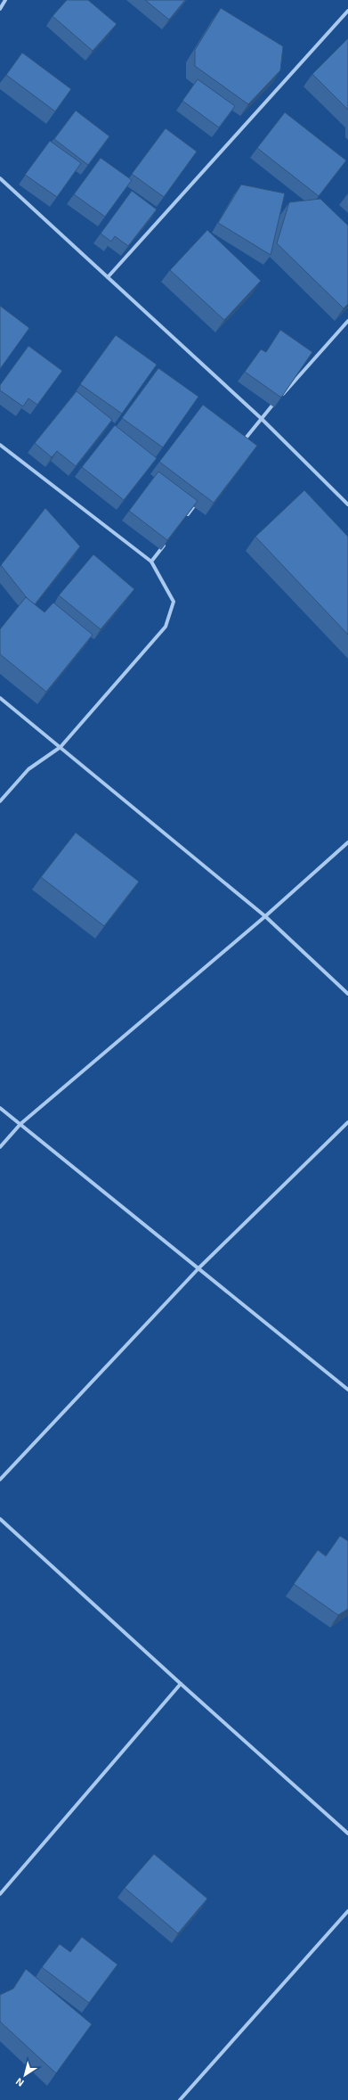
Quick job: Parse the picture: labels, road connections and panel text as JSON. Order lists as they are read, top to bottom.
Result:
{
  "north": "bottom left"
}
